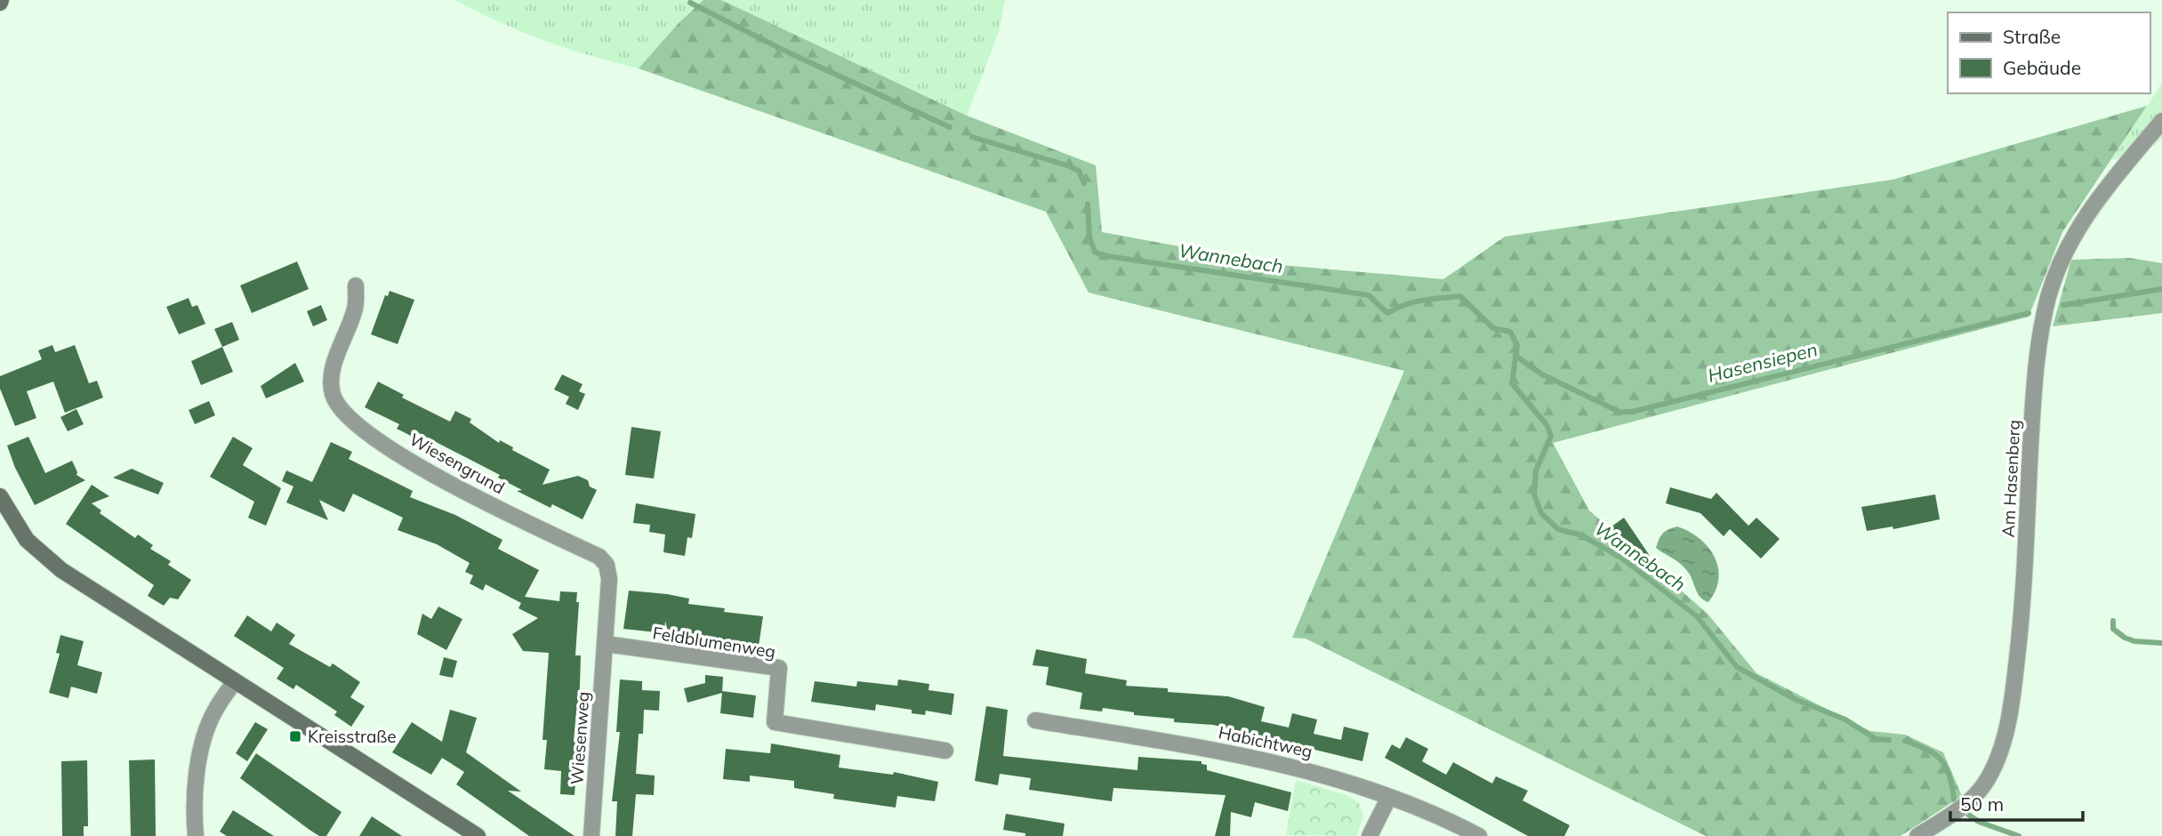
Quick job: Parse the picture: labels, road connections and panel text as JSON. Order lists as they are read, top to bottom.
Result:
{
  "streets": {
    "street": [
      "Wiesengrund",
      "Am Hasenberg",
      "Feldblumenweg",
      "Wiesenweg",
      "Habichtweg"
    ]
  },
  "crossings": [
    ["Wiesengrund", "Feldblumenweg"],
    ["Wiesengrund", "Wiesenweg"],
    ["Feldblumenweg", "Wiesenweg"]
  ],
  "water": ["Wannebach", "Hasensiepen"],
  "places": {
    "transit": ["Kreisstraße"]
  },
  "legend": ["Straße", "Gebäude"],
  "scale_bar": "50 m"
}
